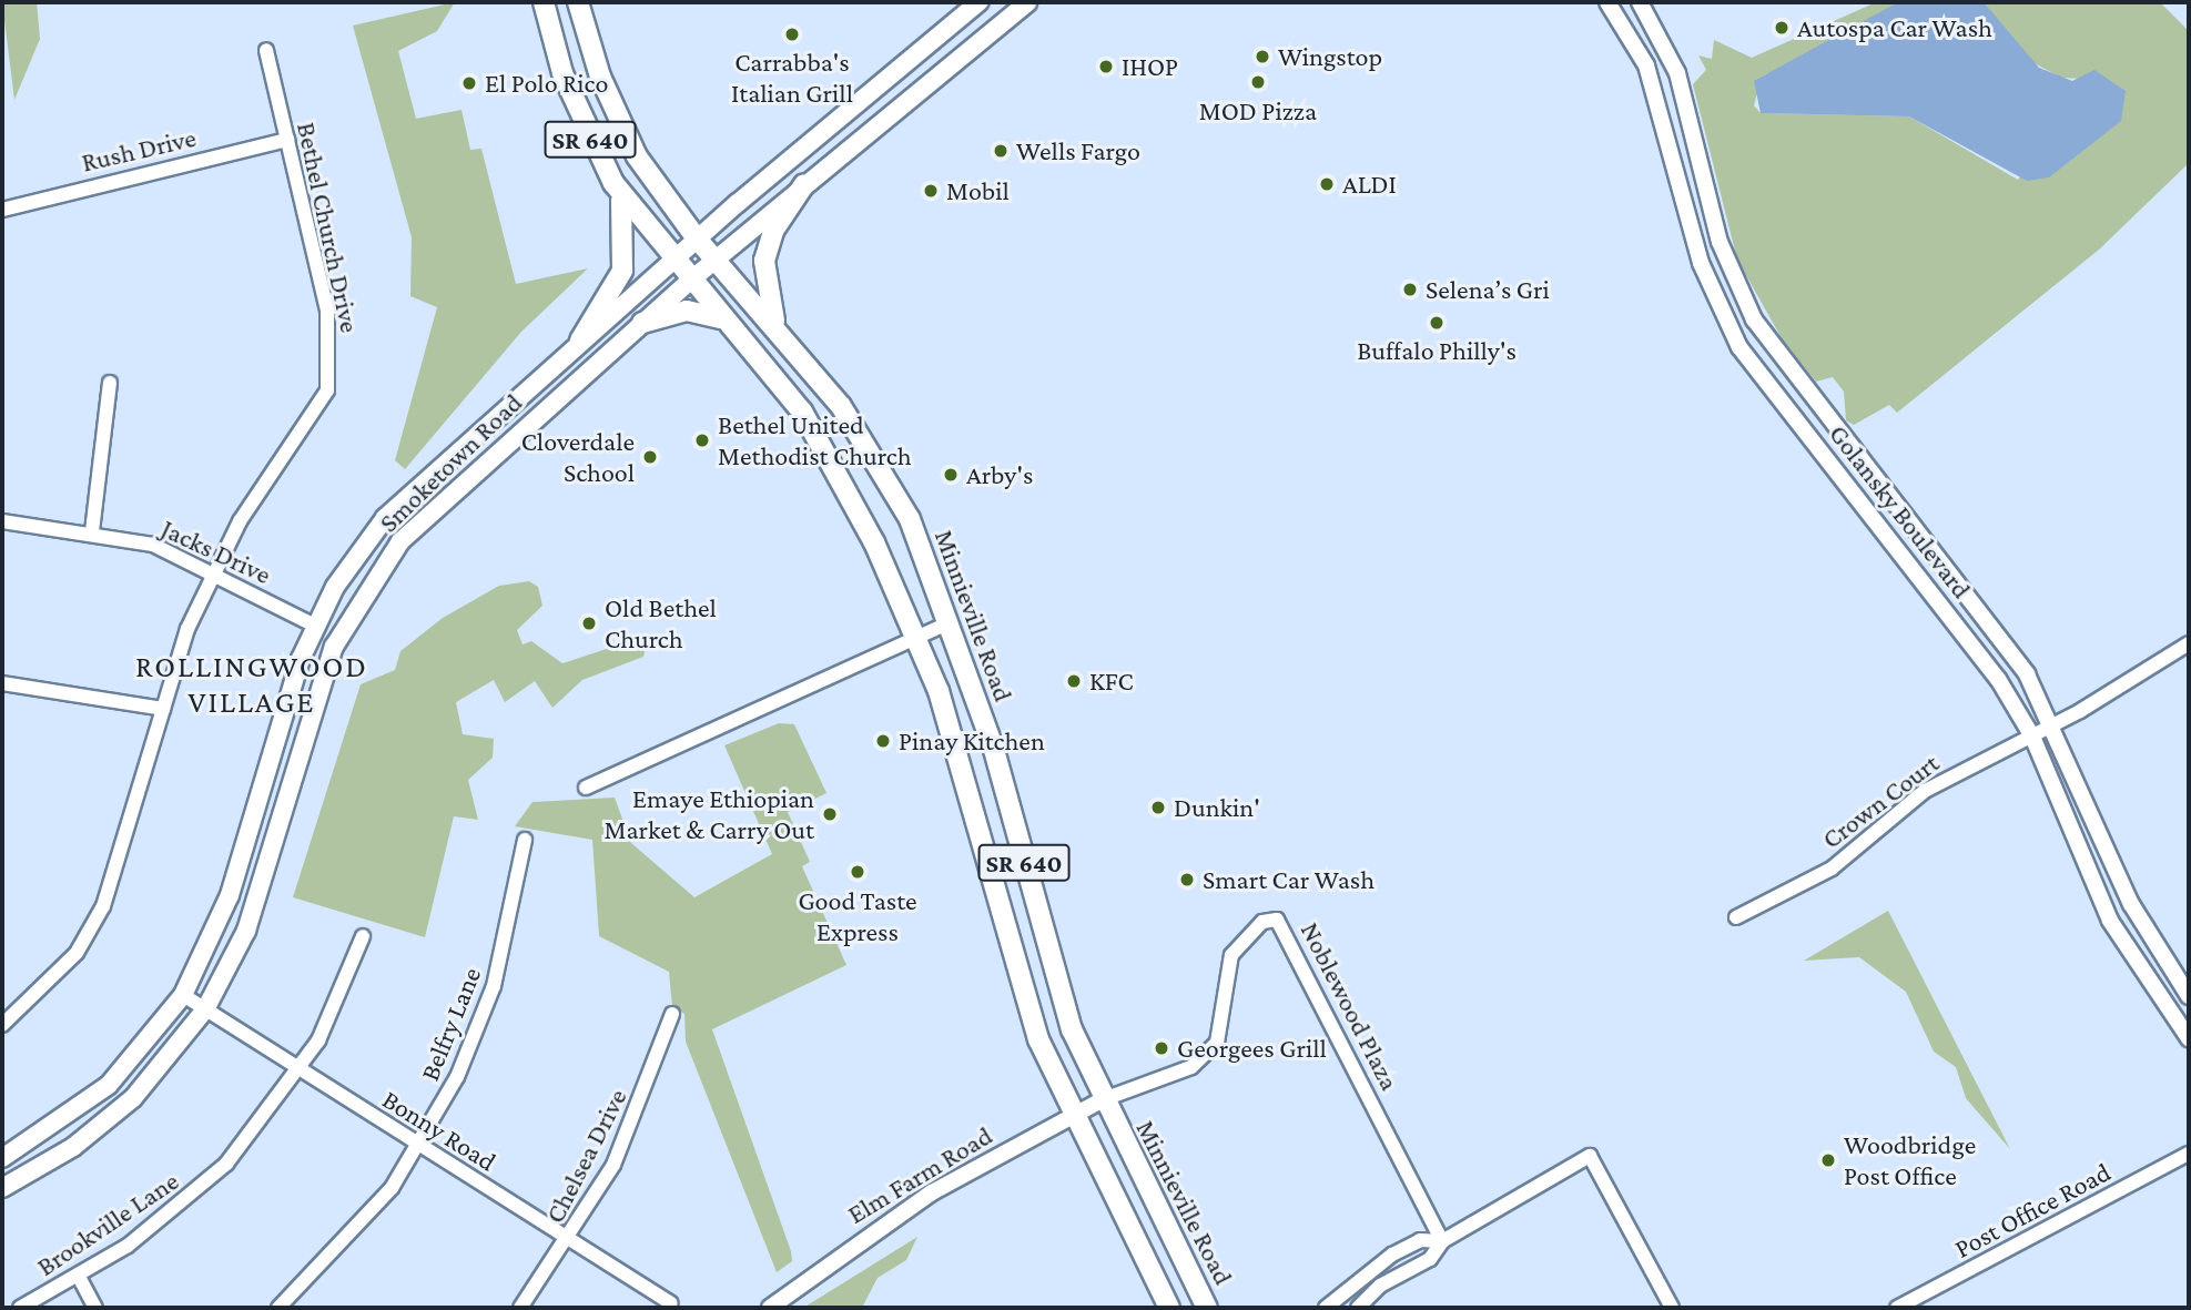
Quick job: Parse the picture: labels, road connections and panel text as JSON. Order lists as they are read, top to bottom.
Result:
{
  "streets": {
    "main road": ["SR 640", "Smoketown Road", "Minnieville Road"],
    "street": [
      "Rush Drive",
      "Bethel Church Drive",
      "Golansky Boulevard",
      "Jacks Drive",
      "Crown Court",
      "Noblewood Plaza",
      "Belfry Lane",
      "Bonny Road",
      "Chelsea Drive",
      "Elm Farm Road",
      "Post Office Road",
      "Brookville Lane"
    ]
  },
  "crossings": [
    ["SR 640", "Smoketown Road"],
    ["SR 640", "Elm Farm Road"],
    ["Rush Drive", "Bethel Church Drive"],
    ["Bethel Church Drive", "Jacks Drive"],
    ["Smoketown Road", "Jacks Drive"],
    ["Smoketown Road", "Minnieville Road"],
    ["Smoketown Road", "Bonny Road"],
    ["Golansky Boulevard", "Crown Court"],
    ["Minnieville Road", "Noblewood Plaza"],
    ["Minnieville Road", "Elm Farm Road"],
    ["Noblewood Plaza", "Elm Farm Road"],
    ["Belfry Lane", "Bonny Road"],
    ["Bonny Road", "Chelsea Drive"],
    ["Bonny Road", "Brookville Lane"]
  ],
  "districts": ["ROLLINGWOOD VILLAGE"],
  "places": [
    "Autospa Car Wash",
    "Carrabba's Italian Grill",
    "Wingstop",
    "IHOP",
    "MOD Pizza",
    "El Polo Rico",
    "Wells Fargo",
    "ALDI",
    "Mobil",
    "Selena’s Gri",
    "Buffalo Philly's",
    "Bethel United Methodist Church",
    "Cloverdale School",
    "Arby's",
    "Old Bethel Church",
    "KFC",
    "Pinay Kitchen",
    "Dunkin'",
    "Emaye Ethiopian Market & Carry Out",
    "Good Taste Express",
    "Smart Car Wash",
    "Georgees Grill",
    "Woodbridge Post Office"
  ]
}
